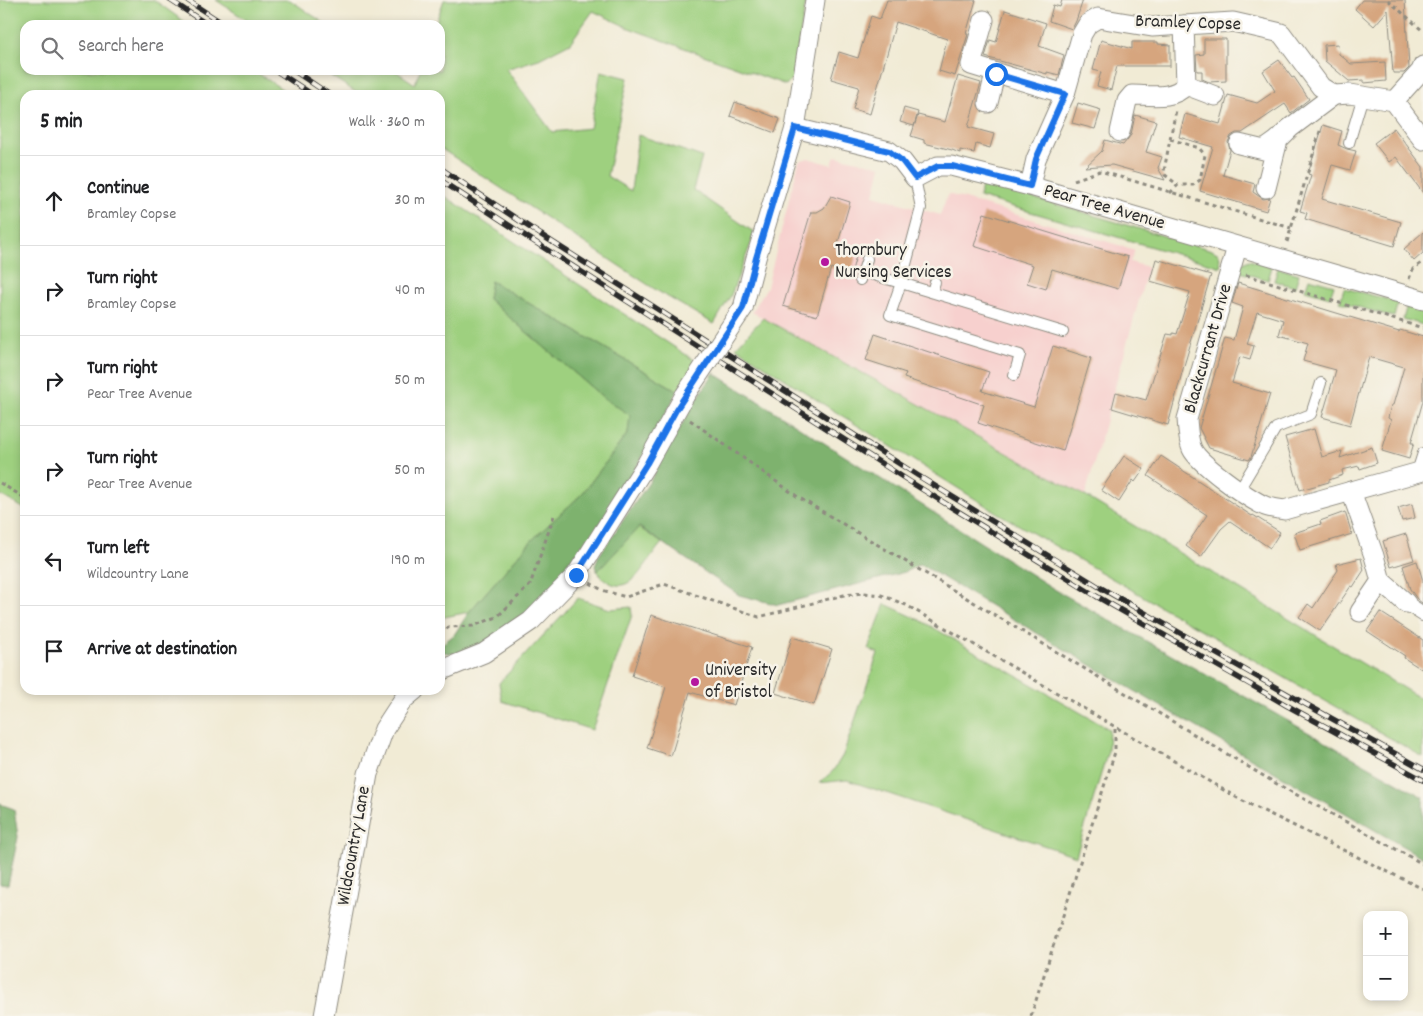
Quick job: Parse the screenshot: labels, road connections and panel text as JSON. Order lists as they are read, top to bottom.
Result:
{
  "streets": {
    "street": [
      "Bramley Copse",
      "Pear Tree Avenue",
      "Blackcurrant Drive",
      "Wildcountry Lane"
    ]
  },
  "crossings": [
    ["Bramley Copse", "Pear Tree Avenue"],
    ["Pear Tree Avenue", "Blackcurrant Drive"]
  ],
  "places": ["Thornbury Nursing Services", "University of Bristol"],
  "page": {
    "search": "Search here",
    "heading": ["5 min", "Walk · 360 m"],
    "list": [
      ["Continue", "Bramley Copse", "30 m"],
      ["Turn right", "Bramley Copse", "40 m"],
      ["Turn right", "Pear Tree Avenue", "50 m"],
      ["Turn right", "Pear Tree Avenue", "50 m"],
      ["Turn left", "Wildcountry Lane", "190 m"],
      "Arrive at destination"
    ],
    "map_buttons": ["+", "−"]
  }
}
